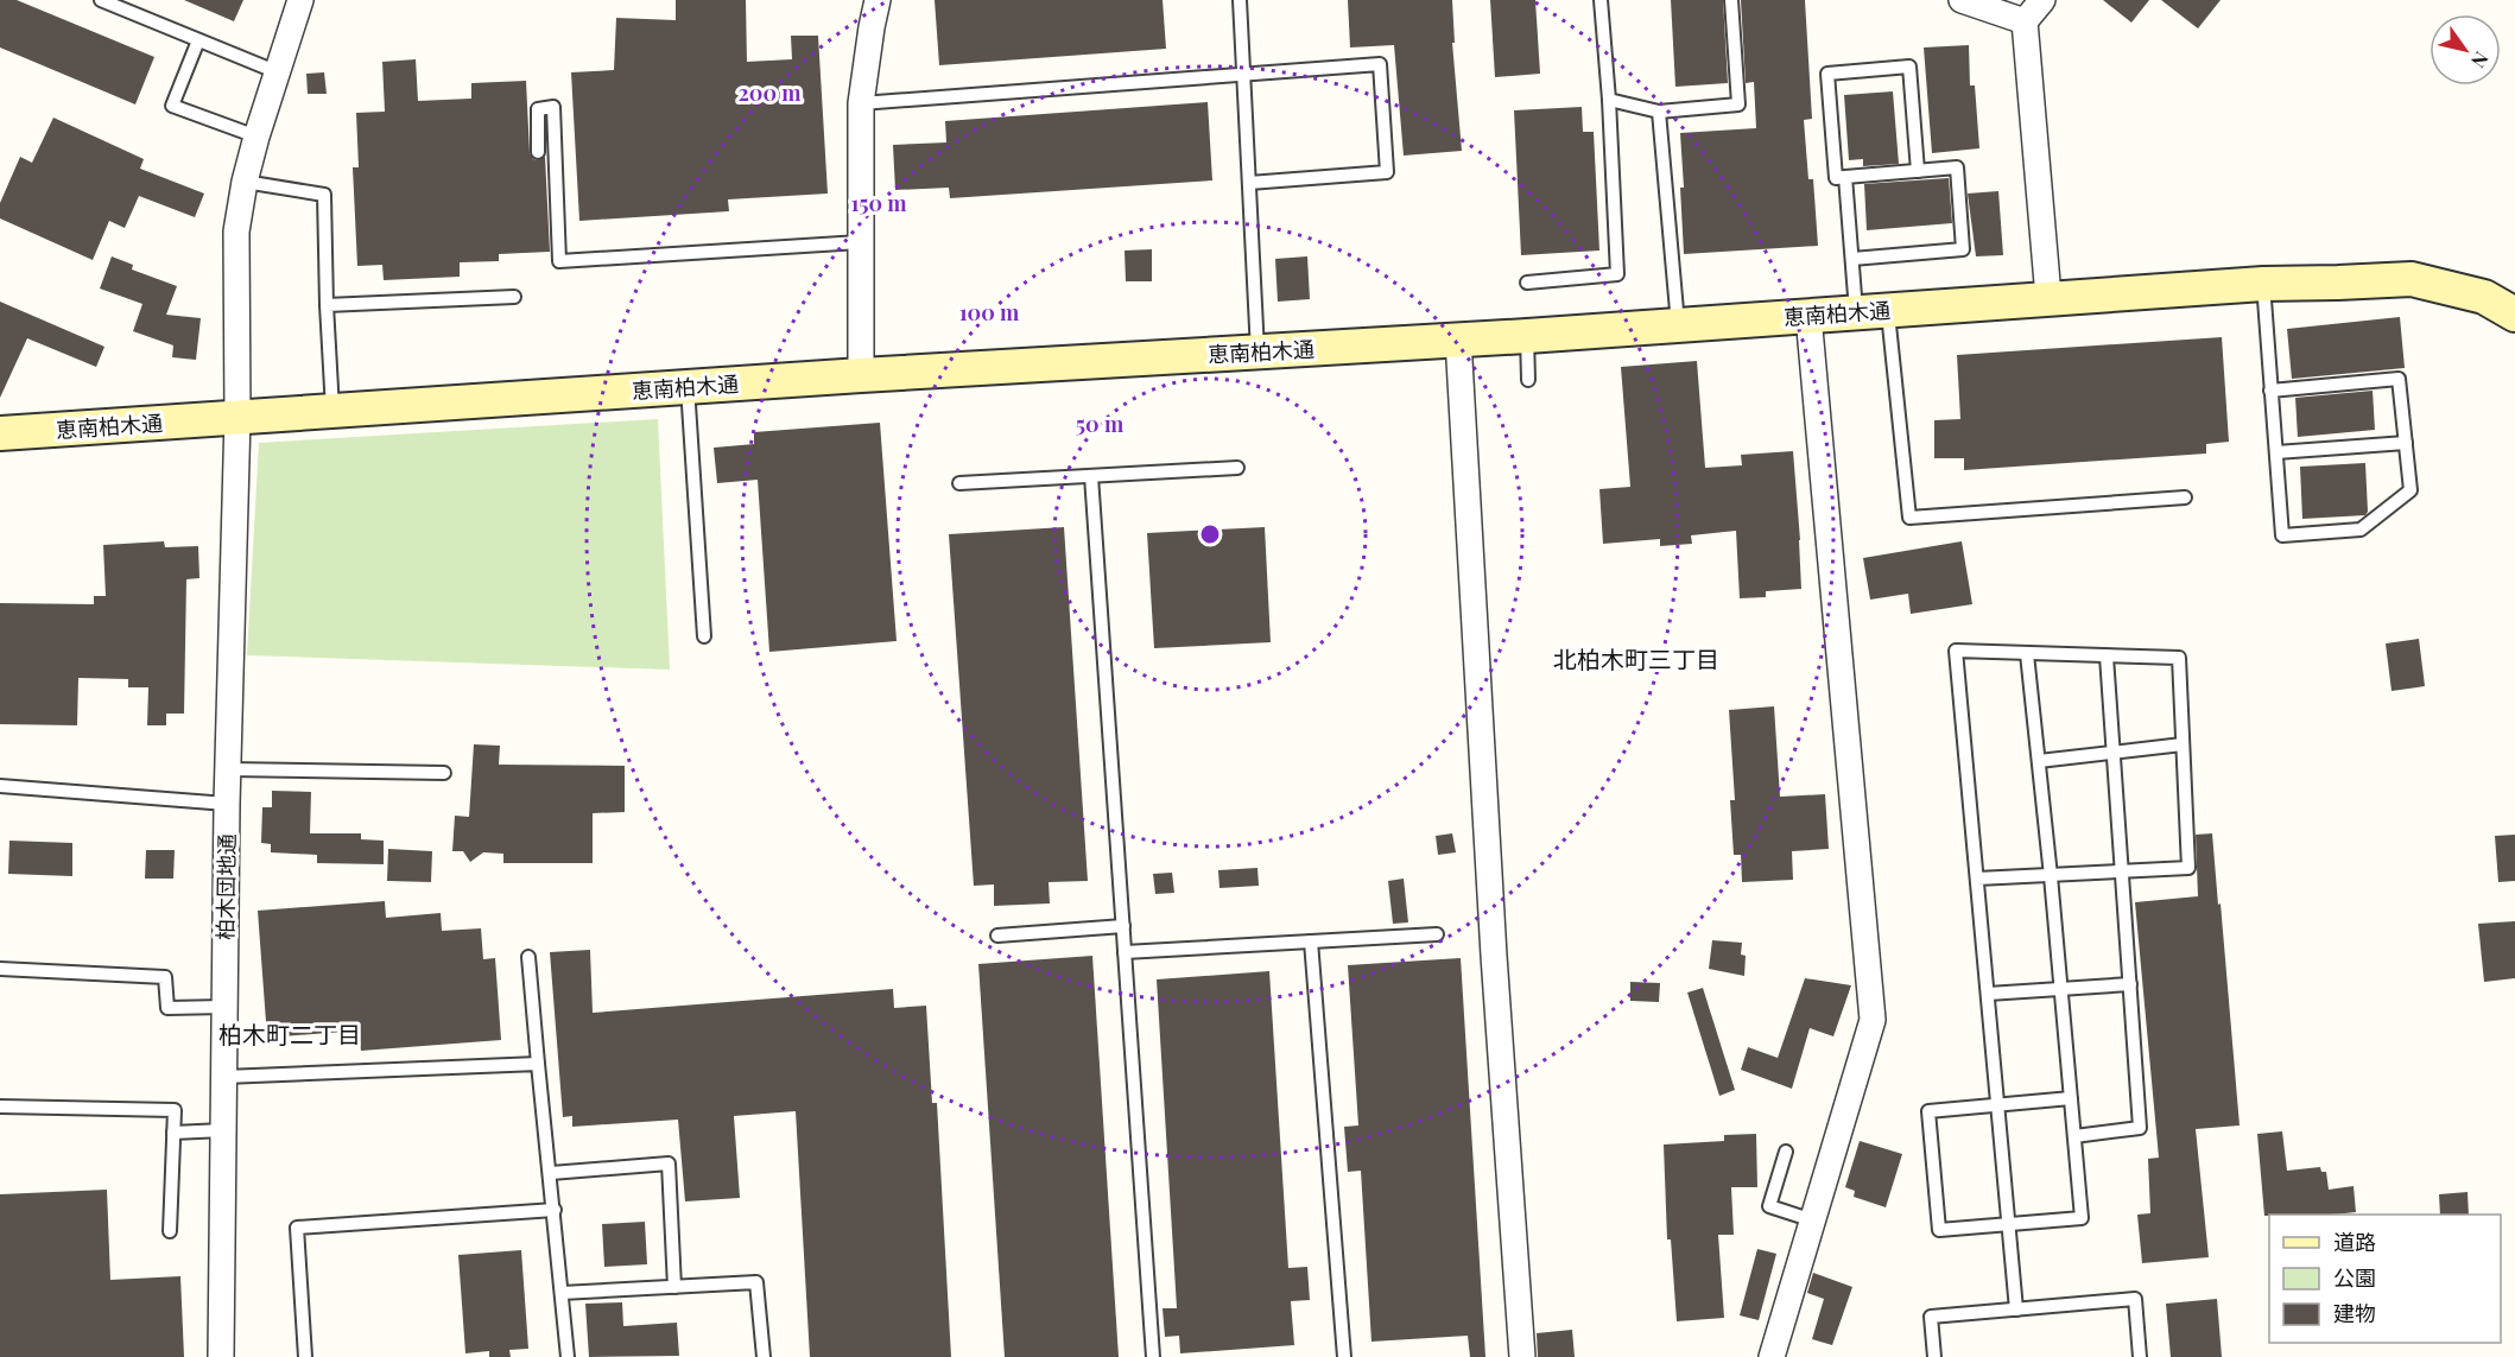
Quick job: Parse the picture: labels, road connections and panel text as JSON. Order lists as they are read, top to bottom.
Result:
{
  "streets": {
    "street": ["恵南柏木通", "柏木団地通"]
  },
  "crossings": [
    ["恵南柏木通", "柏木団地通"]
  ],
  "districts": ["北柏木町三丁目", "柏木町二丁目"],
  "legend": ["道路", "公園", "建物"],
  "north": "bottom right",
  "rings": [
    "200 m",
    "150 m",
    "100 m",
    "50 m"
  ]
}
